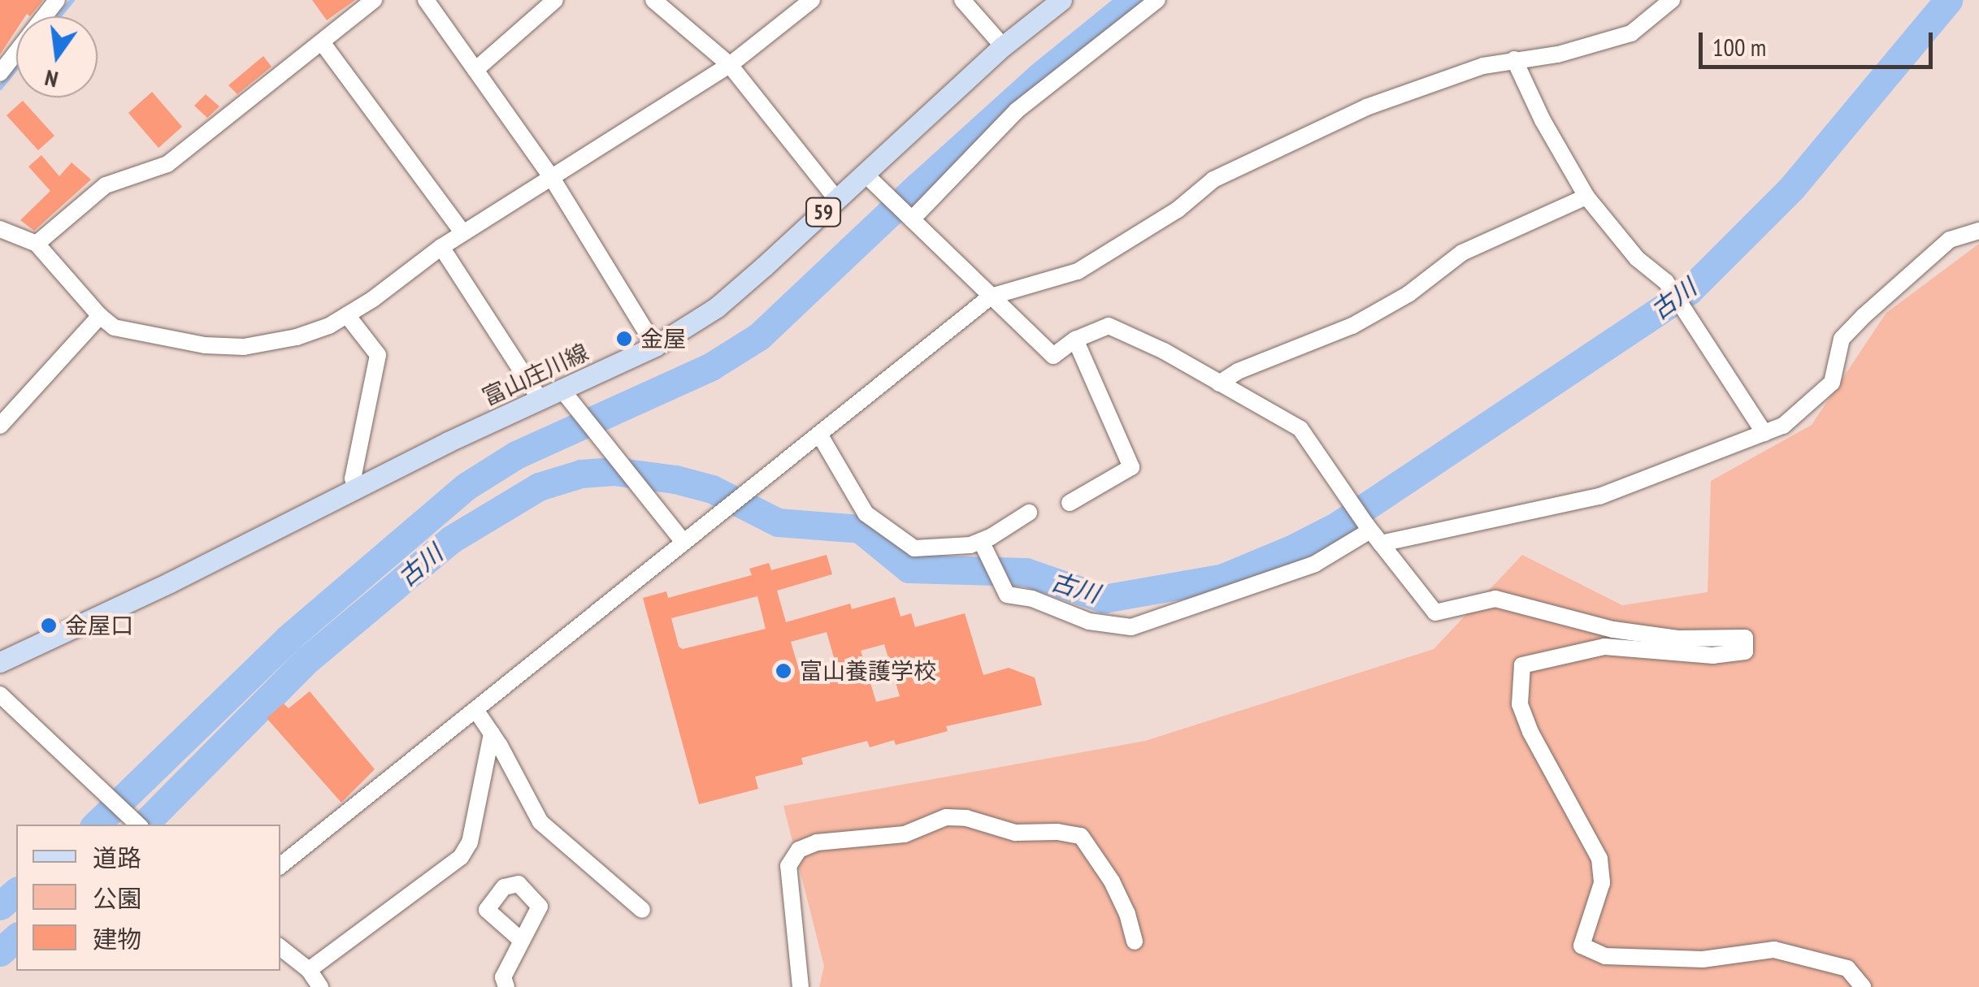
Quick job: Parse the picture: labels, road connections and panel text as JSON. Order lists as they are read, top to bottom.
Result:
{
  "streets": {
    "main road": ["59", "富山庄川線"]
  },
  "water": ["古川"],
  "places": ["金屋", "金屋口", "富山養護学校"],
  "legend": ["道路", "公園", "建物"],
  "scale_bar": "100 m",
  "north": "bottom"
}
